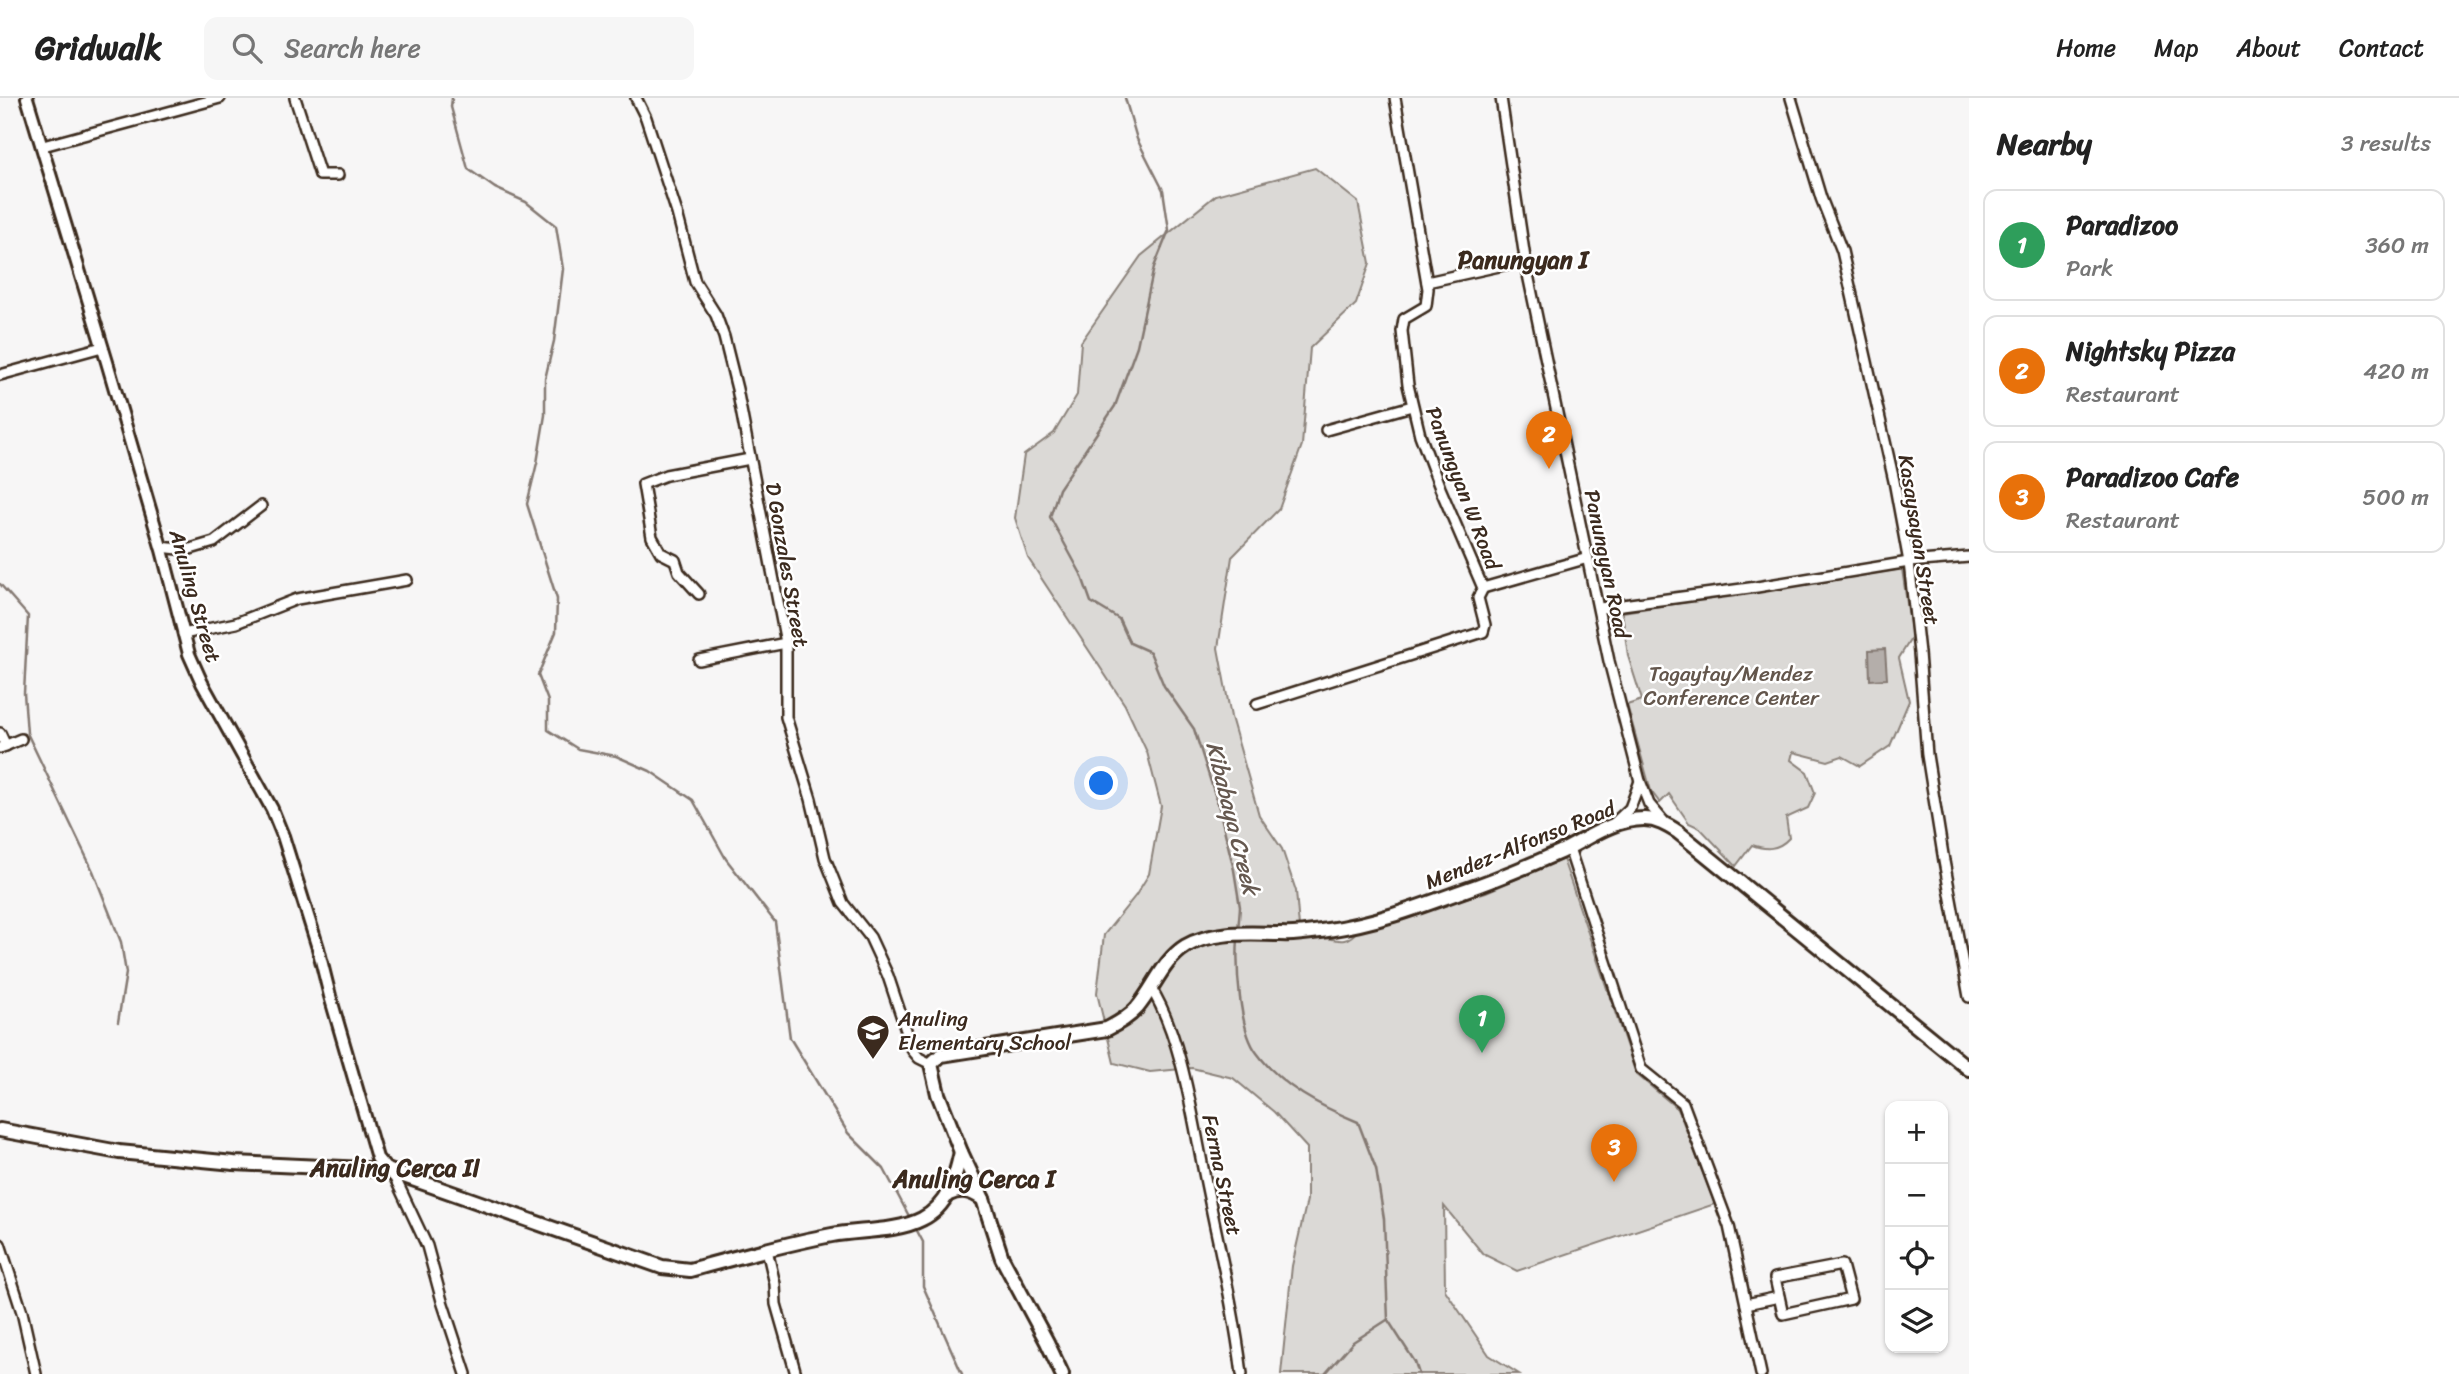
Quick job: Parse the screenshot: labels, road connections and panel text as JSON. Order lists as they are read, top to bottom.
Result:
{
  "streets": {
    "main road": ["Mendez-Alfonso Road"],
    "street": [
      "Panungyan W Road",
      "Kasaysayan Street",
      "Panungyan Road",
      "D Gonzales Street",
      "Anuling Street",
      "Ferma Street"
    ]
  },
  "crossings": [
    ["Panungyan W Road", "Panungyan Road"],
    ["Panungyan Road", "Mendez-Alfonso Road"],
    ["D Gonzales Street", "Mendez-Alfonso Road"],
    ["Mendez-Alfonso Road", "Ferma Street"]
  ],
  "districts": ["Panungyan I", "Anuling Cerca II", "Anuling Cerca I"],
  "water": ["Kibabaya Creek"],
  "parks": ["Tagaytay/Mendez Conference Center"],
  "places": {
    "school or university": ["Anuling Elementary School"]
  },
  "page": {
    "header": "Gridwalk",
    "search": "Search here",
    "nav": [
      "Home",
      "Map",
      "About",
      "Contact"
    ],
    "heading": ["Nearby", "3 results"],
    "list": [
      {
        "mark": "1",
        "name": "Paradizoo",
        "note": "Park",
        "value": "360 m"
      },
      {
        "mark": "2",
        "name": "Nightsky Pizza",
        "note": "Restaurant",
        "value": "420 m"
      },
      {
        "mark": "3",
        "name": "Paradizoo Cafe",
        "note": "Restaurant",
        "value": "500 m"
      }
    ],
    "pins": ["2", "1", "3"],
    "map_buttons": ["+", "−"]
  }
}
